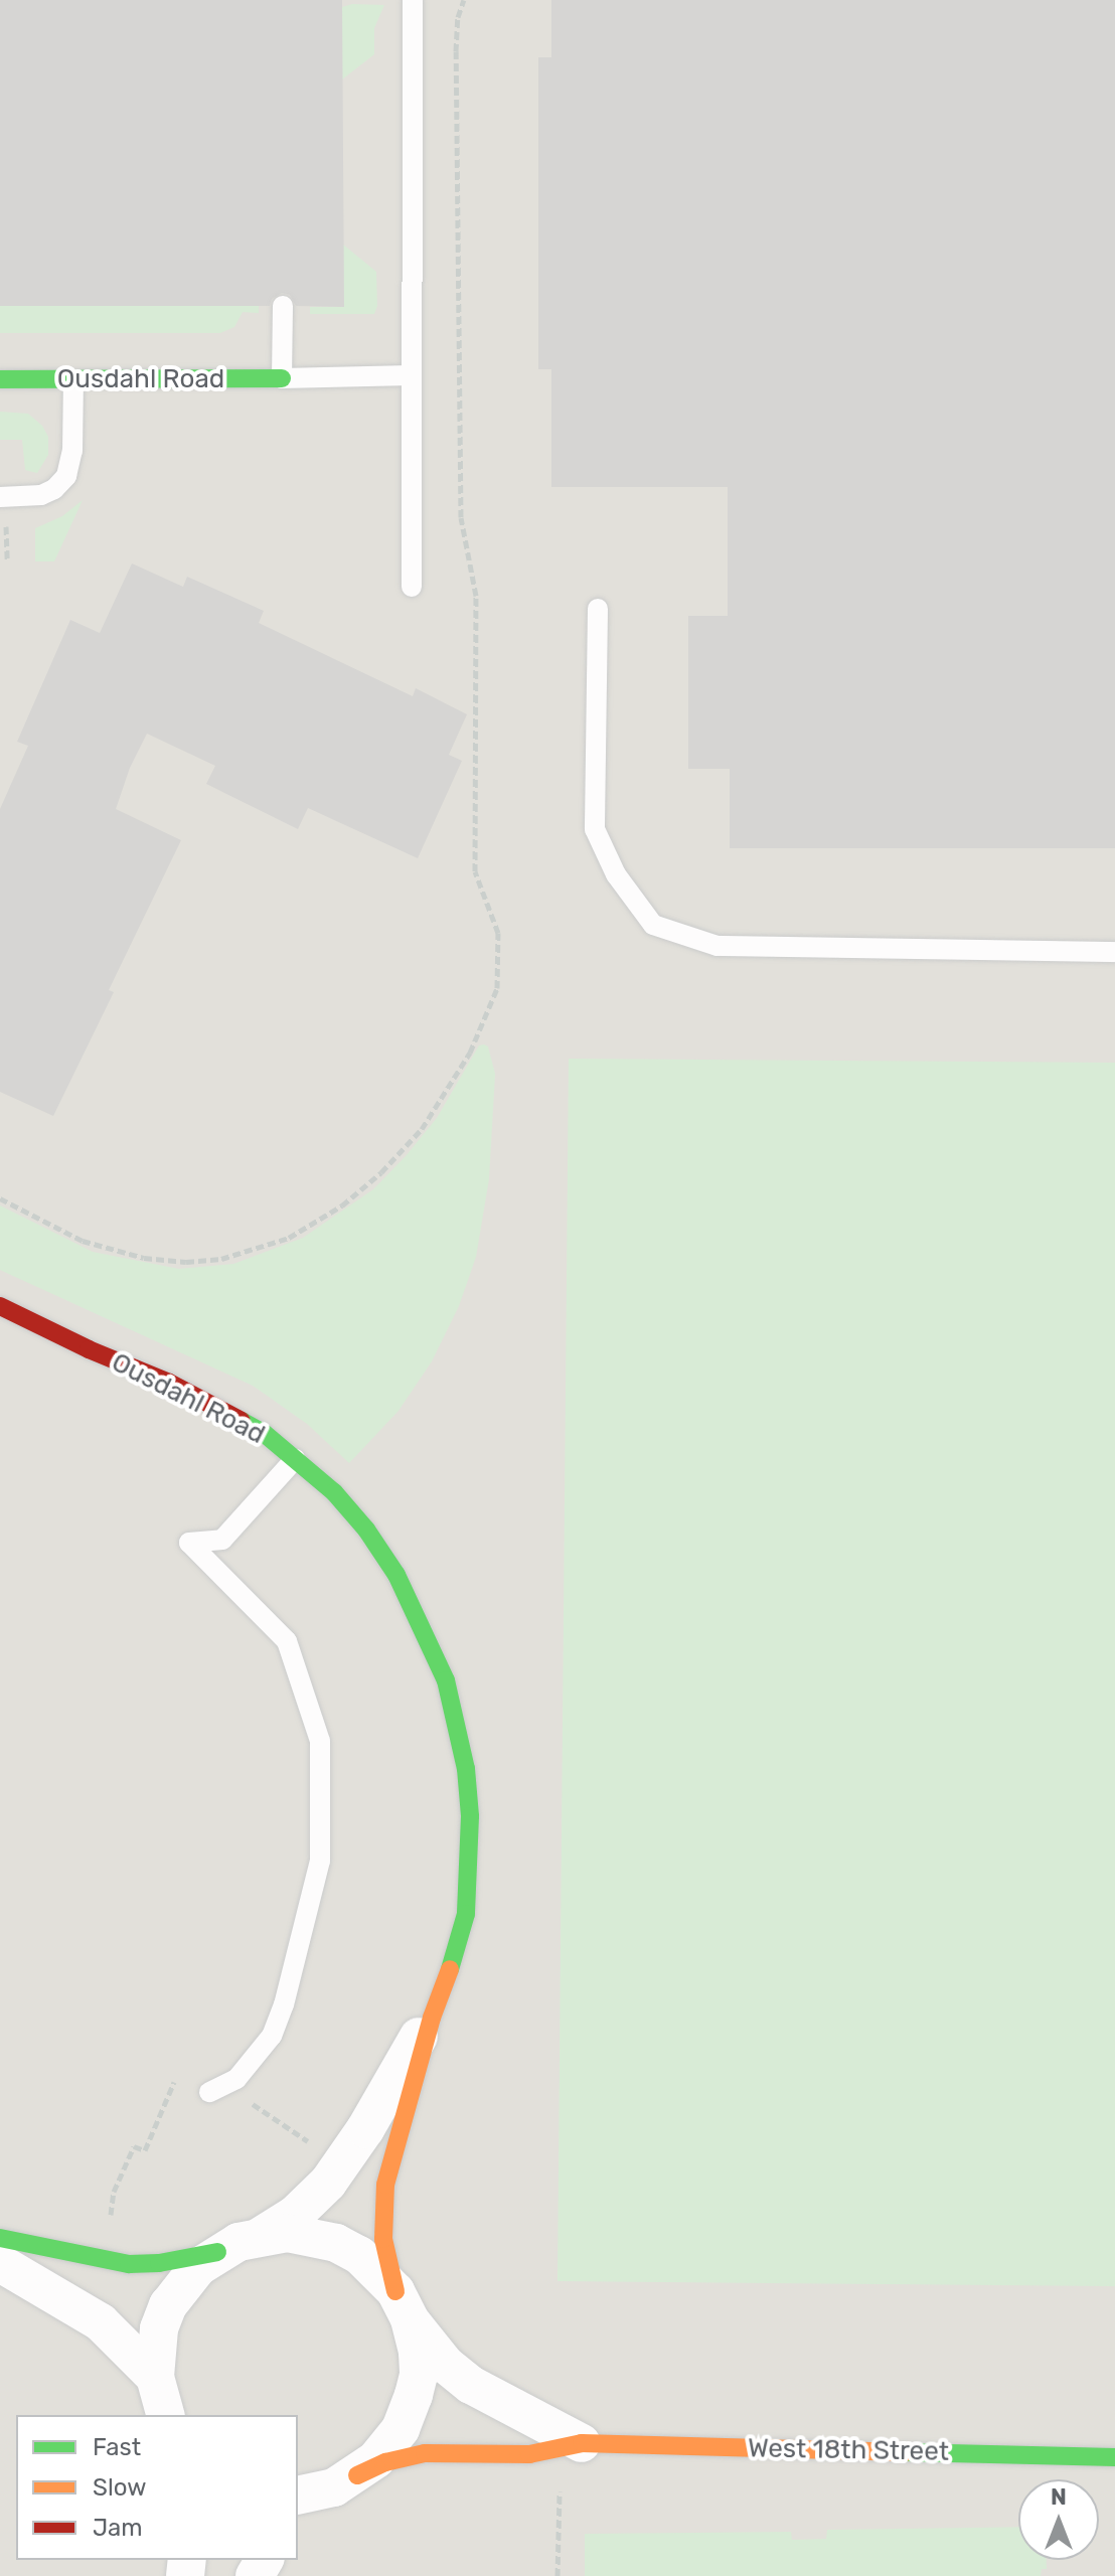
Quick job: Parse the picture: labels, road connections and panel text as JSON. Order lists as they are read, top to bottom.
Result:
{
  "streets": {
    "street": ["Ousdahl Road", "West 18th Street"]
  },
  "crossings": [
    ["Ousdahl Road", "West 18th Street"]
  ],
  "legend": ["Fast", "Slow", "Jam"],
  "north": "top"
}
